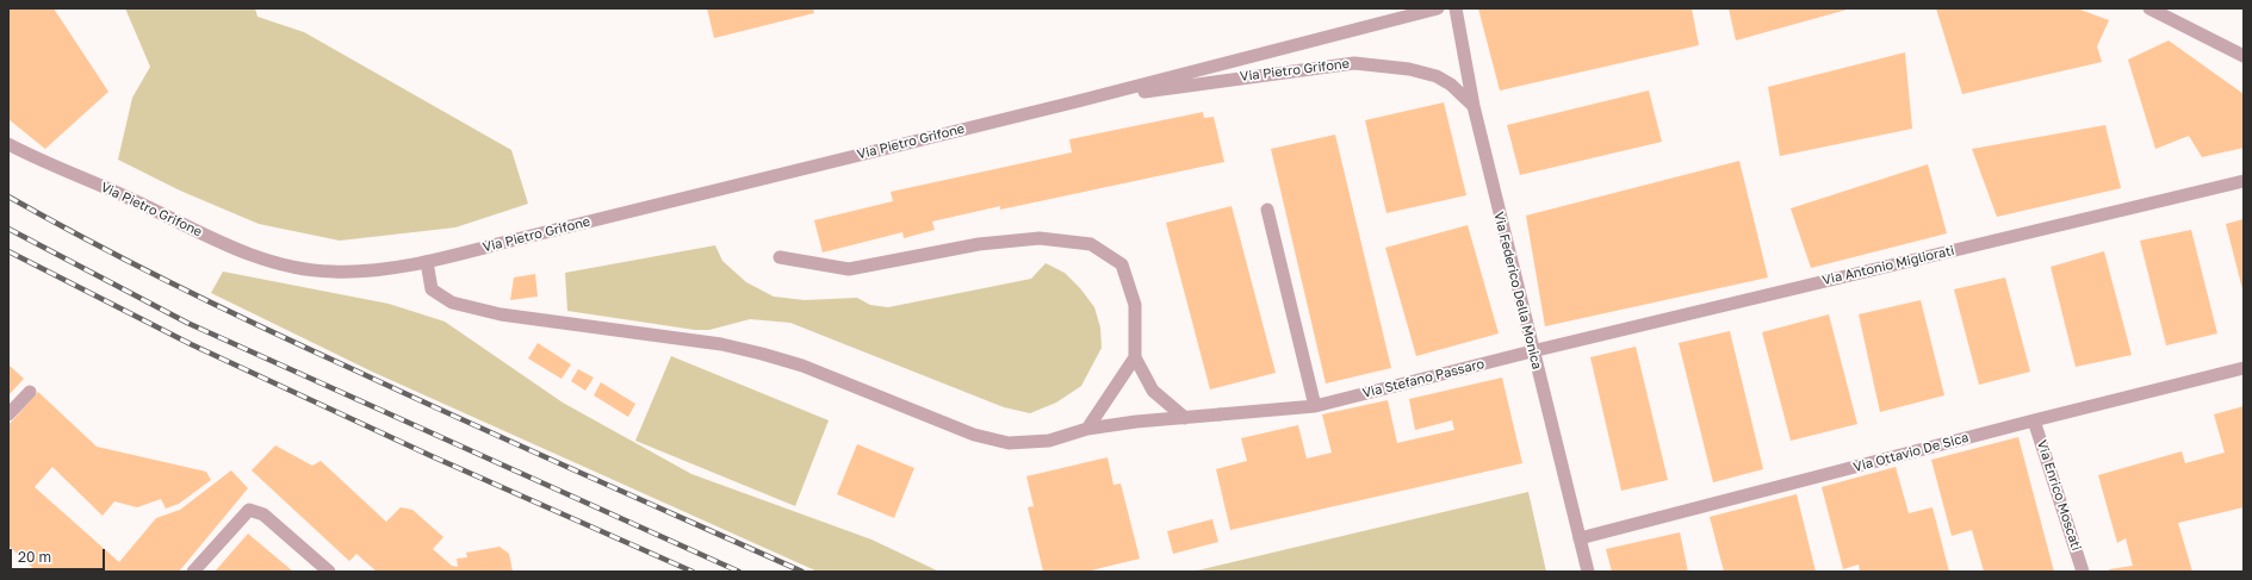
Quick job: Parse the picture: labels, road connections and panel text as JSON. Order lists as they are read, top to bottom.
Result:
{
  "streets": {
    "street": [
      "Via Pietro Grifone",
      "Via Antonio Migliorati",
      "Via Federico Della Monica",
      "Via Stefano Passaro",
      "Via Ottavio De Sica",
      "Via Enrico Moscati"
    ]
  },
  "crossings": [
    ["Via Pietro Grifone", "Via Federico Della Monica"],
    ["Via Pietro Grifone", "Via Stefano Passaro"],
    ["Via Antonio Migliorati", "Via Federico Della Monica"],
    ["Via Antonio Migliorati", "Via Stefano Passaro"],
    ["Via Federico Della Monica", "Via Stefano Passaro"],
    ["Via Federico Della Monica", "Via Ottavio De Sica"],
    ["Via Ottavio De Sica", "Via Enrico Moscati"]
  ],
  "scale_bar": "20 m"
}
